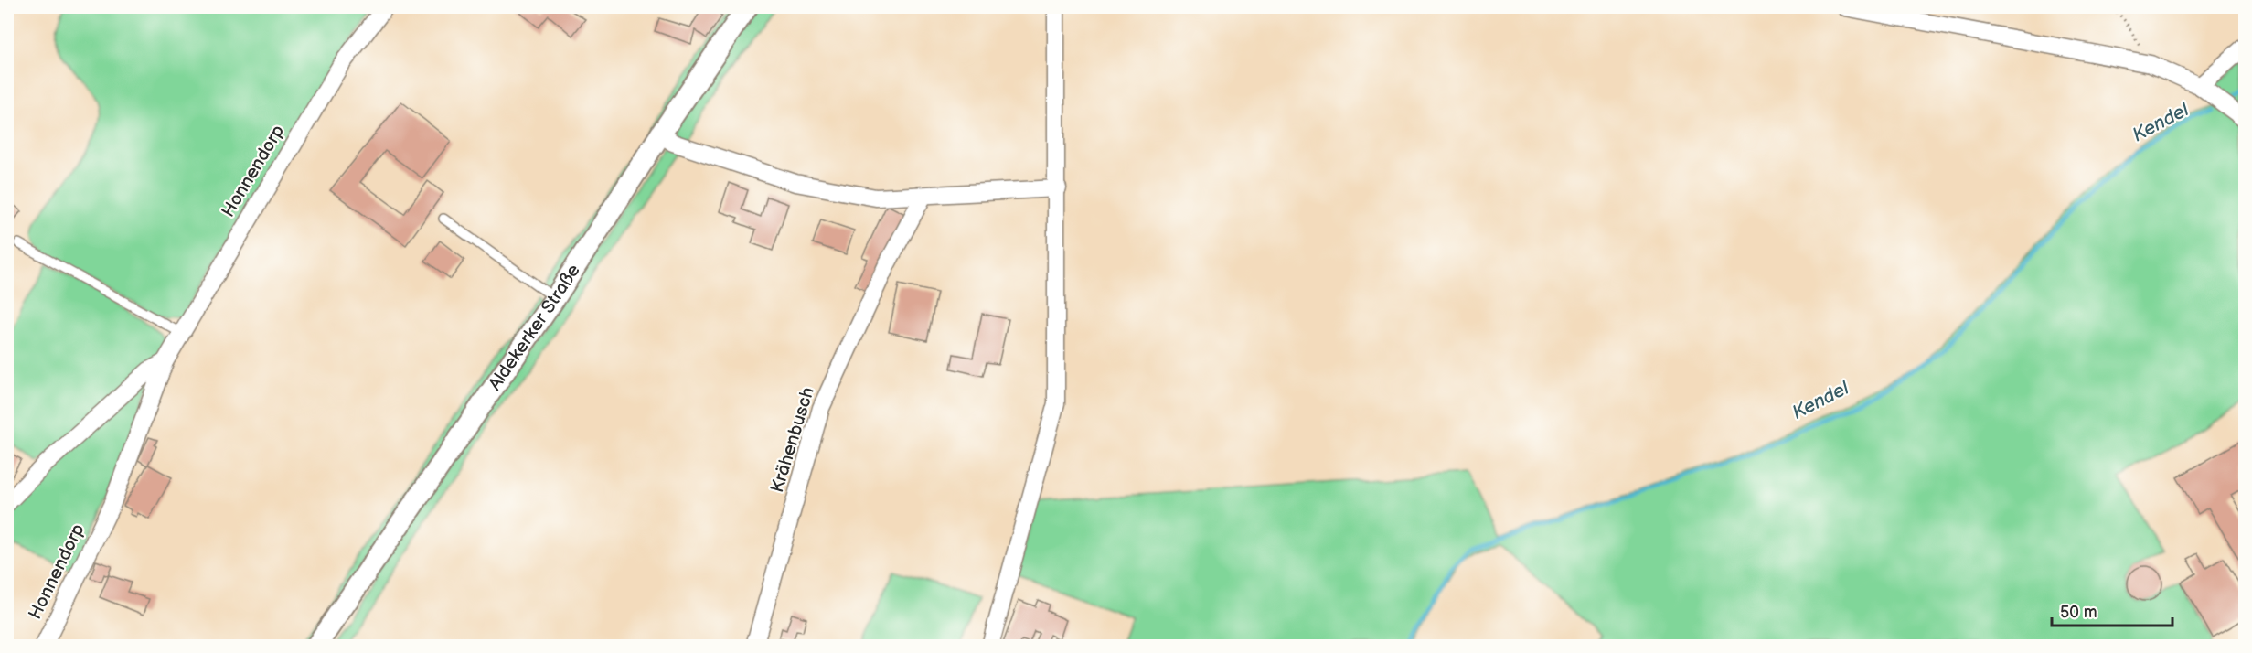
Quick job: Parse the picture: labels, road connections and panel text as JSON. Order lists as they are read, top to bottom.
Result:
{
  "streets": {
    "street": ["Honnendorp", "Aldekerker Straße", "Krähenbusch"]
  },
  "water": ["Kendel"],
  "scale_bar": "50 m"
}
